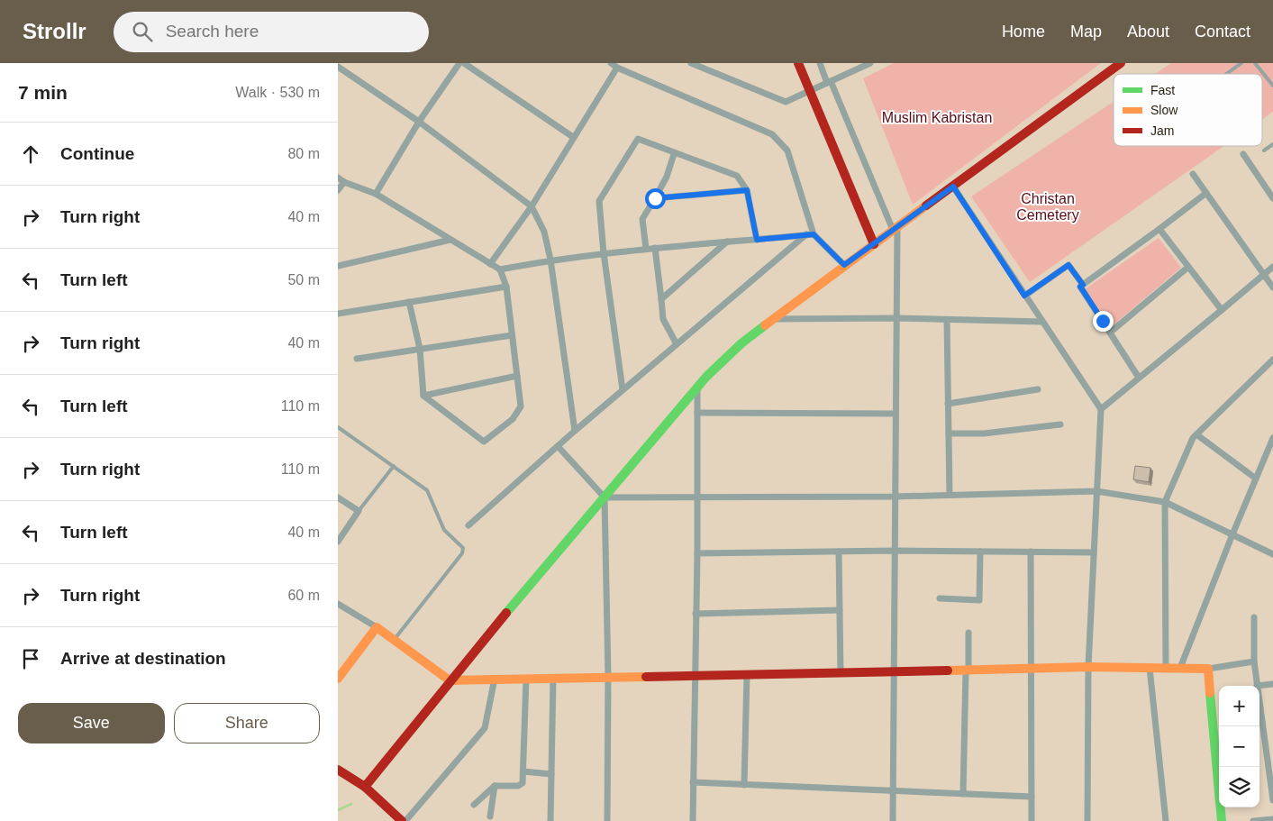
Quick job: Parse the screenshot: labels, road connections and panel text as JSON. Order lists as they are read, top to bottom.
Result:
{
  "parks": ["Muslim Kabristan", "Christan Cemetery"],
  "legend": ["Fast", "Slow", "Jam"],
  "page": {
    "header": "Strollr",
    "search": "Search here",
    "nav": [
      "Home",
      "Map",
      "About",
      "Contact"
    ],
    "heading": ["7 min", "Walk · 530 m"],
    "list": [
      ["Continue", "80 m"],
      ["Turn right", "40 m"],
      ["Turn left", "50 m"],
      ["Turn right", "40 m"],
      ["Turn left", "110 m"],
      ["Turn right", "110 m"],
      ["Turn left", "40 m"],
      ["Turn right", "60 m"],
      "Arrive at destination"
    ],
    "map_buttons": ["+", "−"],
    "buttons": ["Save", "Share"]
  }
}
